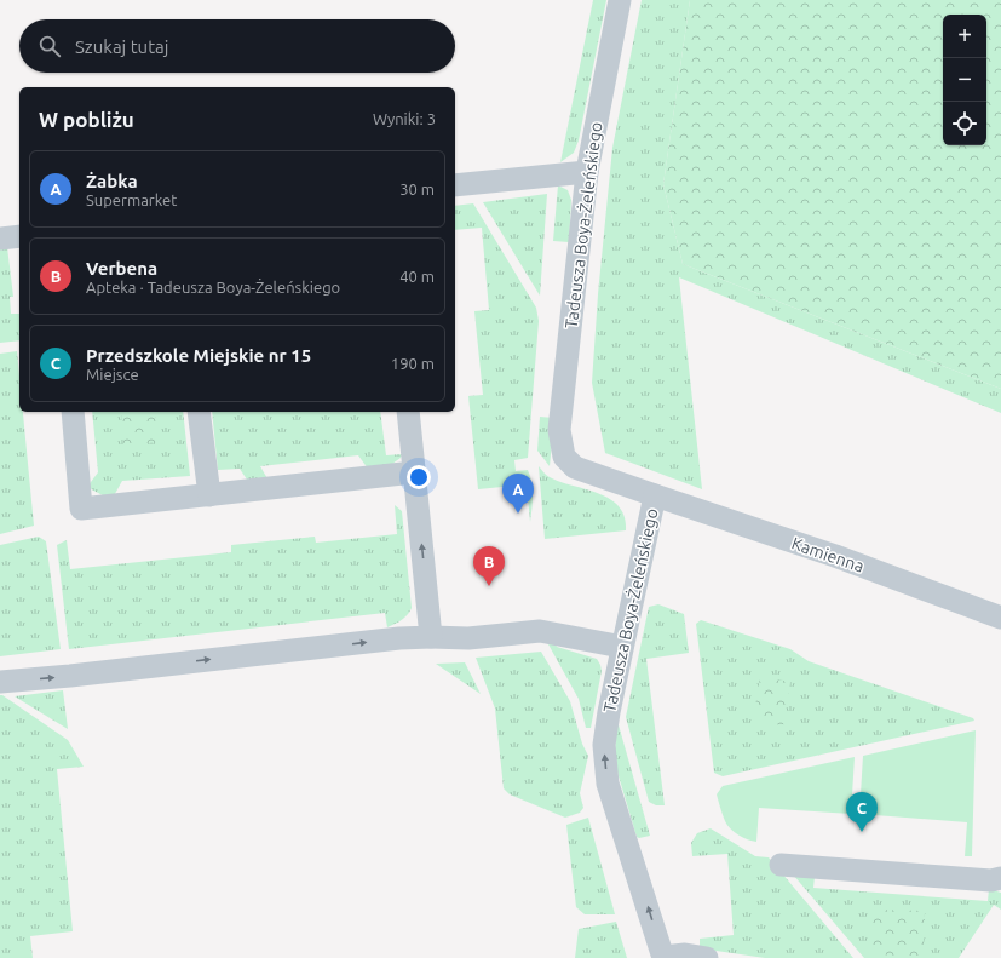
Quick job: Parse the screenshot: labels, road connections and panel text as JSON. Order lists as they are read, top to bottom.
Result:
{
  "streets": {
    "street": ["Tadeusza Boya-Żeleńskiego", "Kamienna"]
  },
  "crossings": [
    ["Tadeusza Boya-Żeleńskiego", "Kamienna"]
  ],
  "page": {
    "map_buttons": ["+", "−"],
    "search": "Szukaj tutaj",
    "heading": ["W pobliżu", "Wyniki: 3"],
    "list": [
      {
        "mark": "A",
        "name": "Żabka",
        "note": "Supermarket",
        "value": "30 m"
      },
      {
        "mark": "B",
        "name": "Verbena",
        "note": "Apteka · Tadeusza Boya-Żeleńskiego",
        "value": "40 m"
      },
      {
        "mark": "C",
        "name": "Przedszkole Miejskie nr 15",
        "note": "Miejsce",
        "value": "190 m"
      }
    ],
    "pins": ["A", "B", "C"]
  }
}
